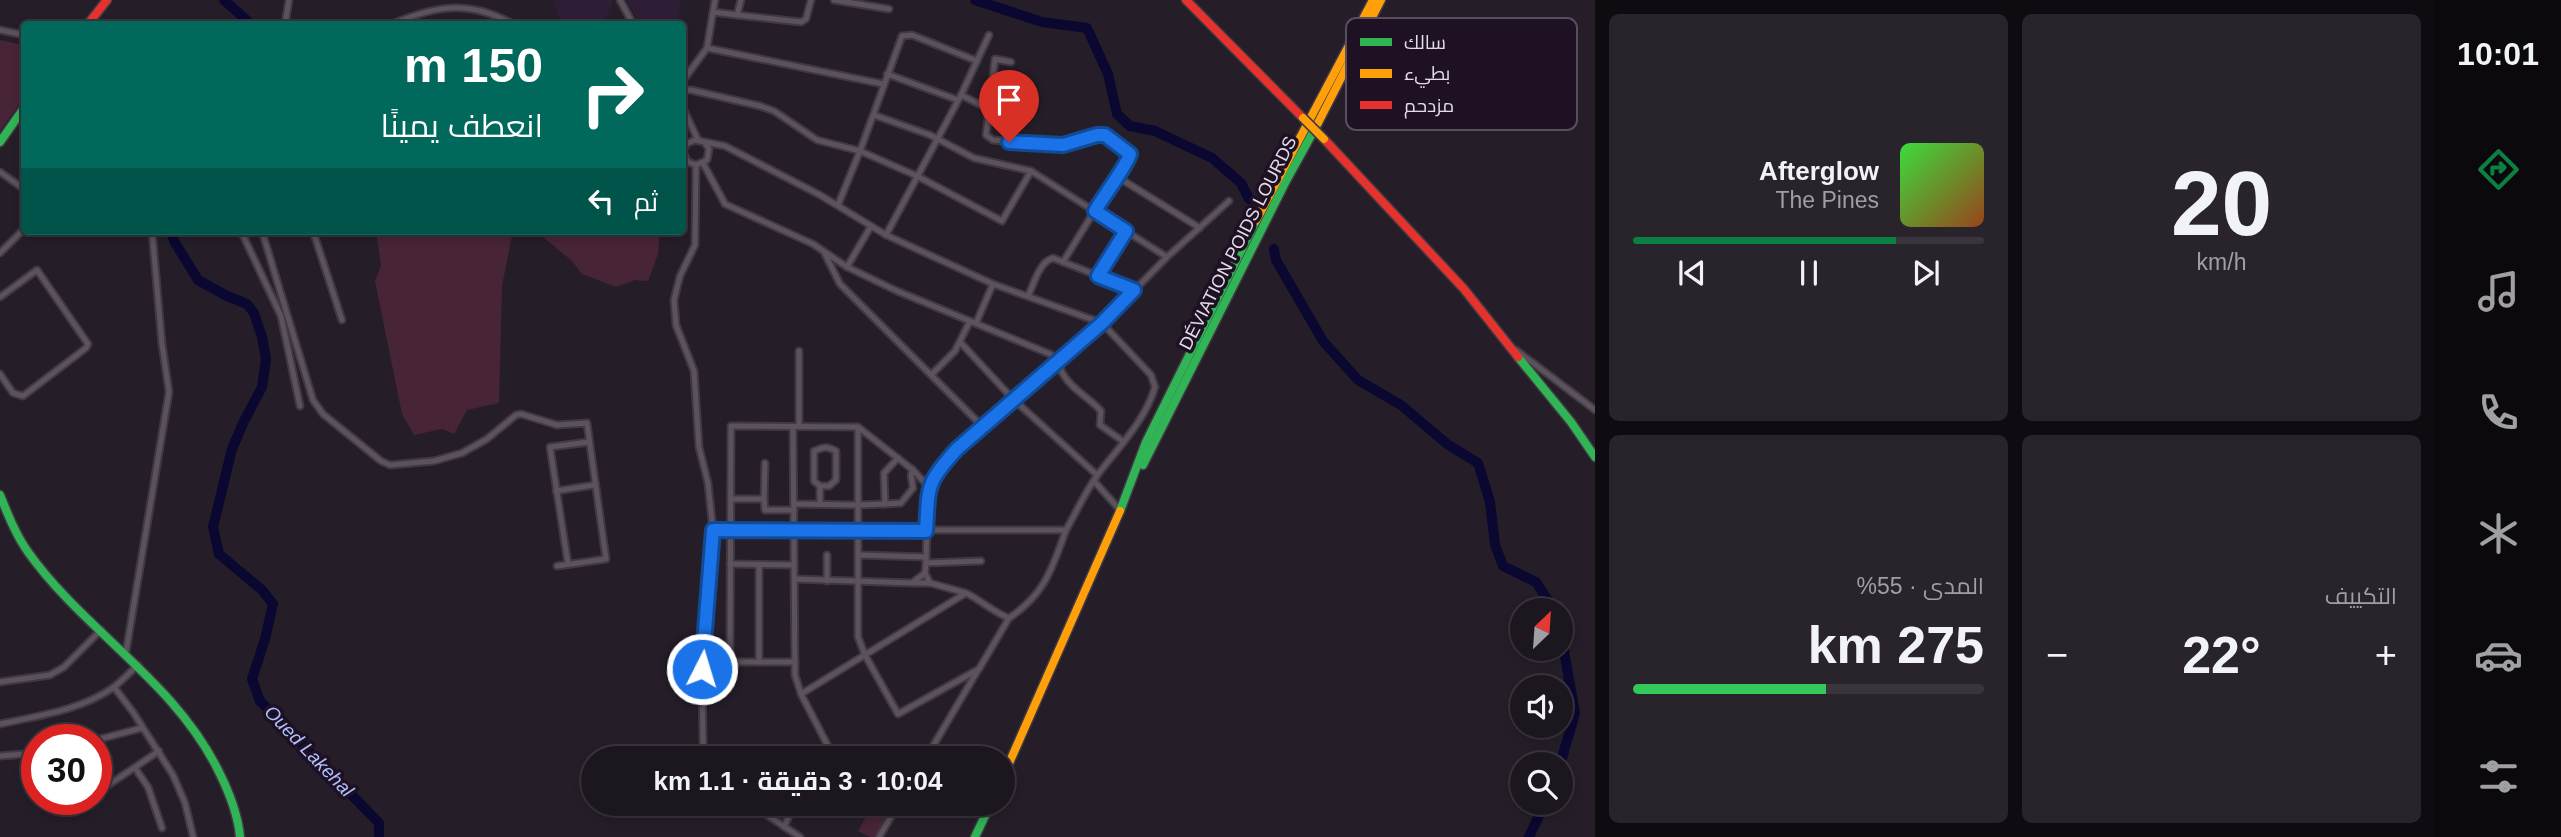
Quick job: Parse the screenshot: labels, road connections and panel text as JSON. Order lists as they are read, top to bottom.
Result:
{
  "streets": {
    "main road": ["DÉVIATION POIDS LOURDS"]
  },
  "water": ["Oued Lakehal"],
  "legend": ["سالك", "بطيء", "مزدحم"],
  "north": "top right",
  "page": {
    "tabs": "10:01",
    "tile": [
      ["20", "km/h"],
      "التكييف",
      ["المدى · 55%", "275 km"]
    ],
    "turn": ["150 m", "انعطف يمينًا"],
    "song": ["Afterglow", "The Pines"],
    "then": "ثم",
    "heat": ["−", "22°", "+"],
    "limit": "30",
    "trip": "10:04 · 3 دقيقة · 1.1 km"
  }
}
